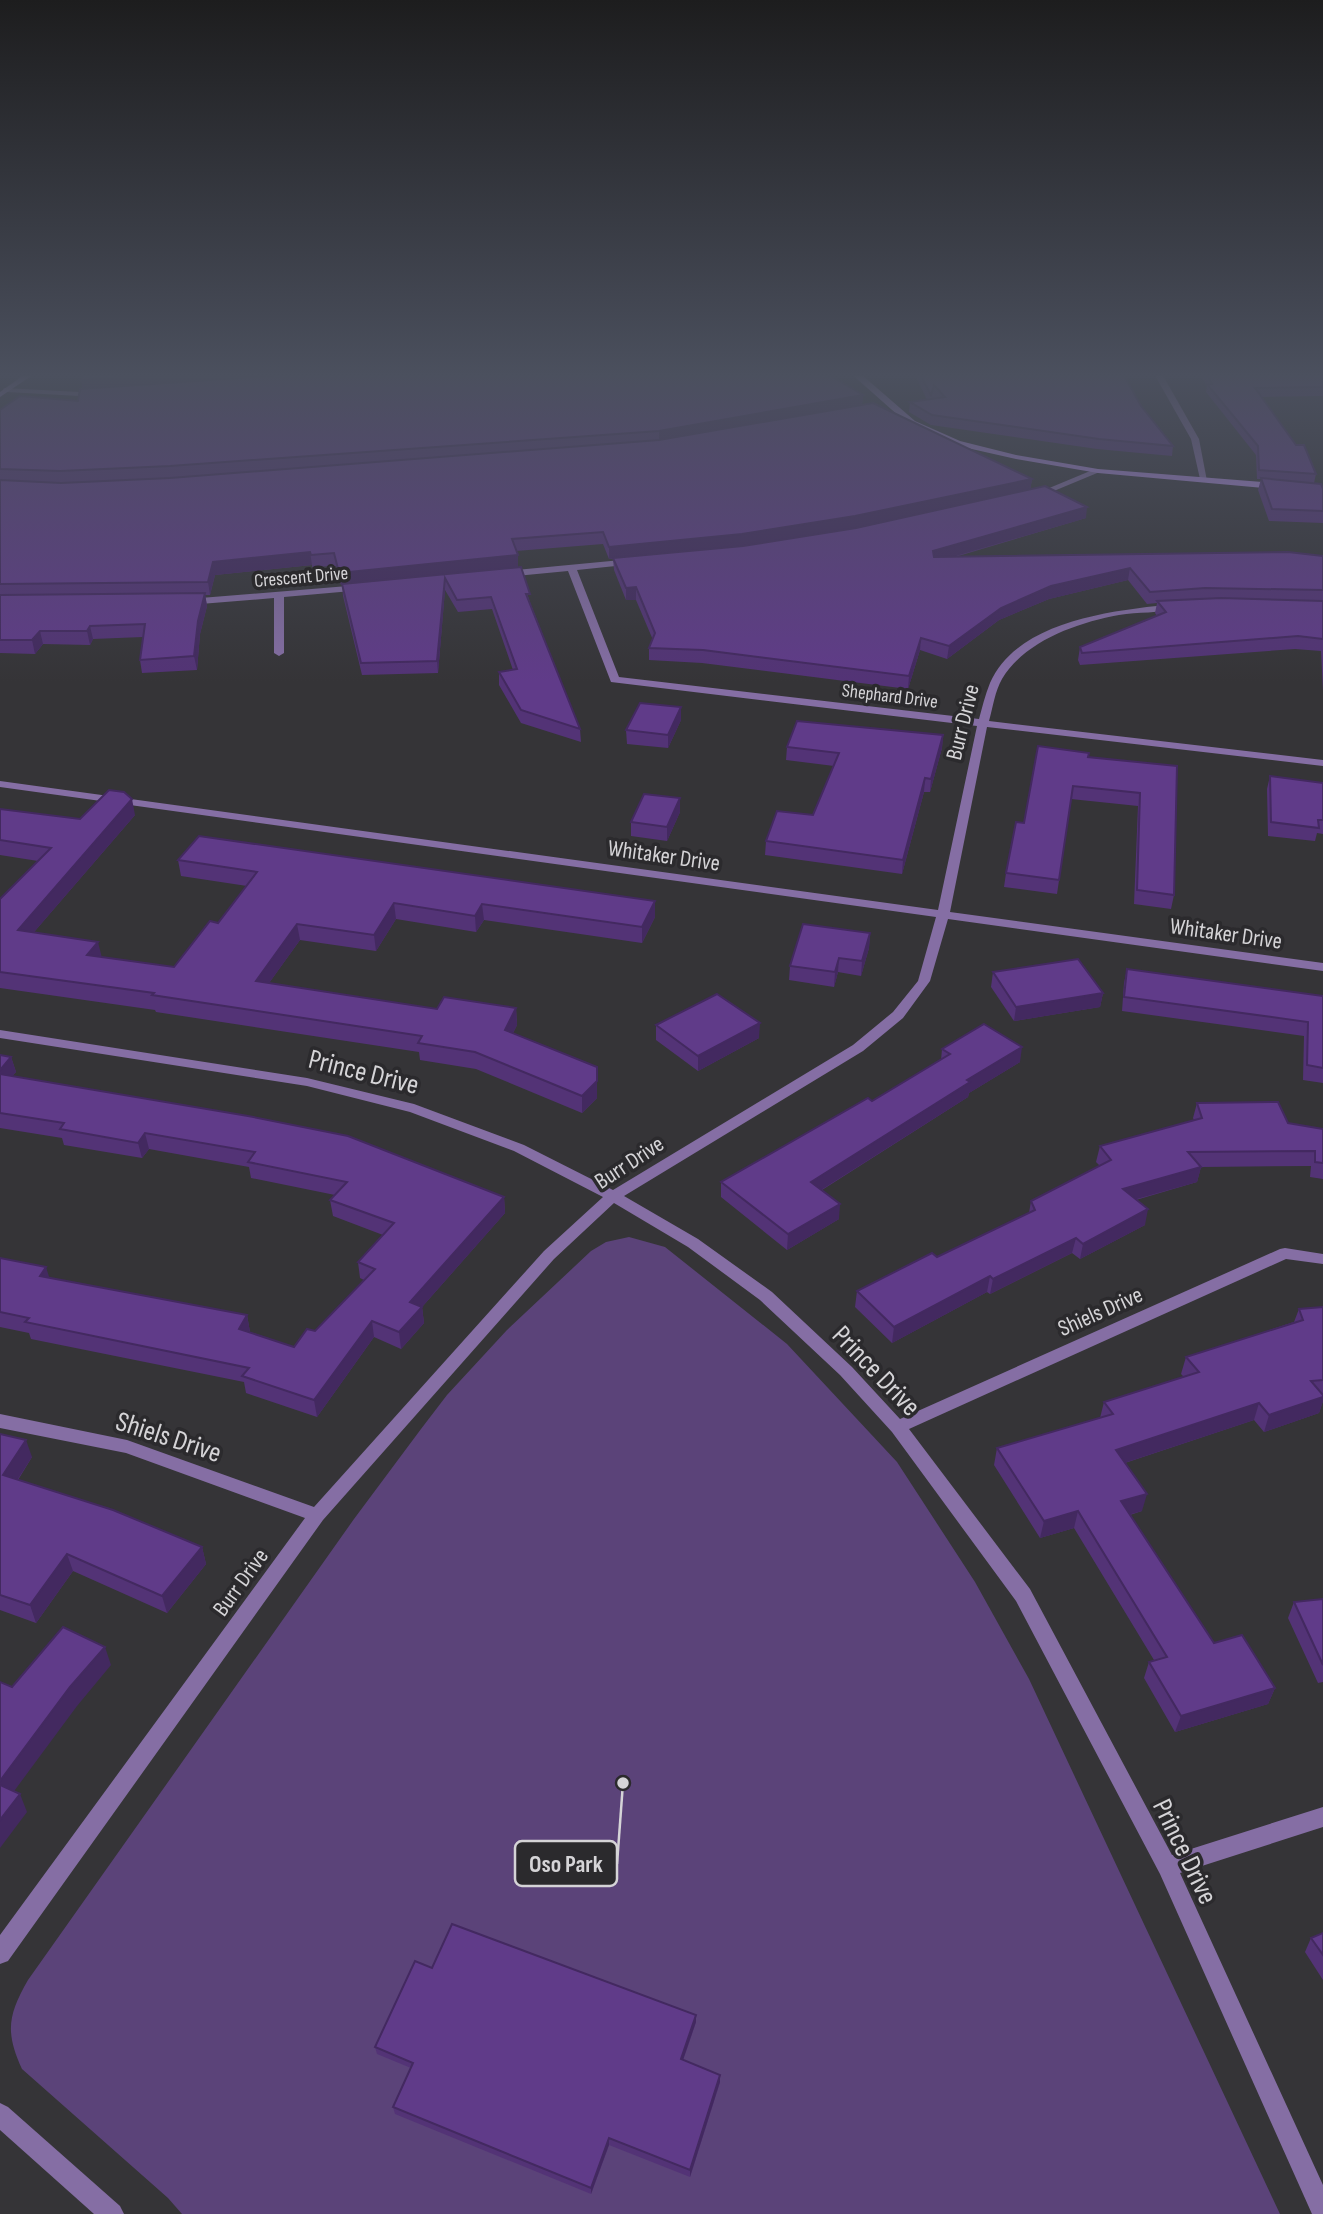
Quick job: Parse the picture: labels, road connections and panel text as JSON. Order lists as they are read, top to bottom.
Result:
{
  "streets": {
    "street": [
      "Crescent Drive",
      "Shephard Drive",
      "Burr Drive",
      "Whitaker Drive",
      "Prince Drive",
      "Shiels Drive"
    ]
  },
  "crossings": [
    ["Shephard Drive", "Burr Drive"],
    ["Burr Drive", "Whitaker Drive"],
    ["Burr Drive", "Prince Drive"],
    ["Burr Drive", "Shiels Drive"],
    ["Prince Drive", "Shiels Drive"]
  ],
  "places": ["Oso Park"]
}
